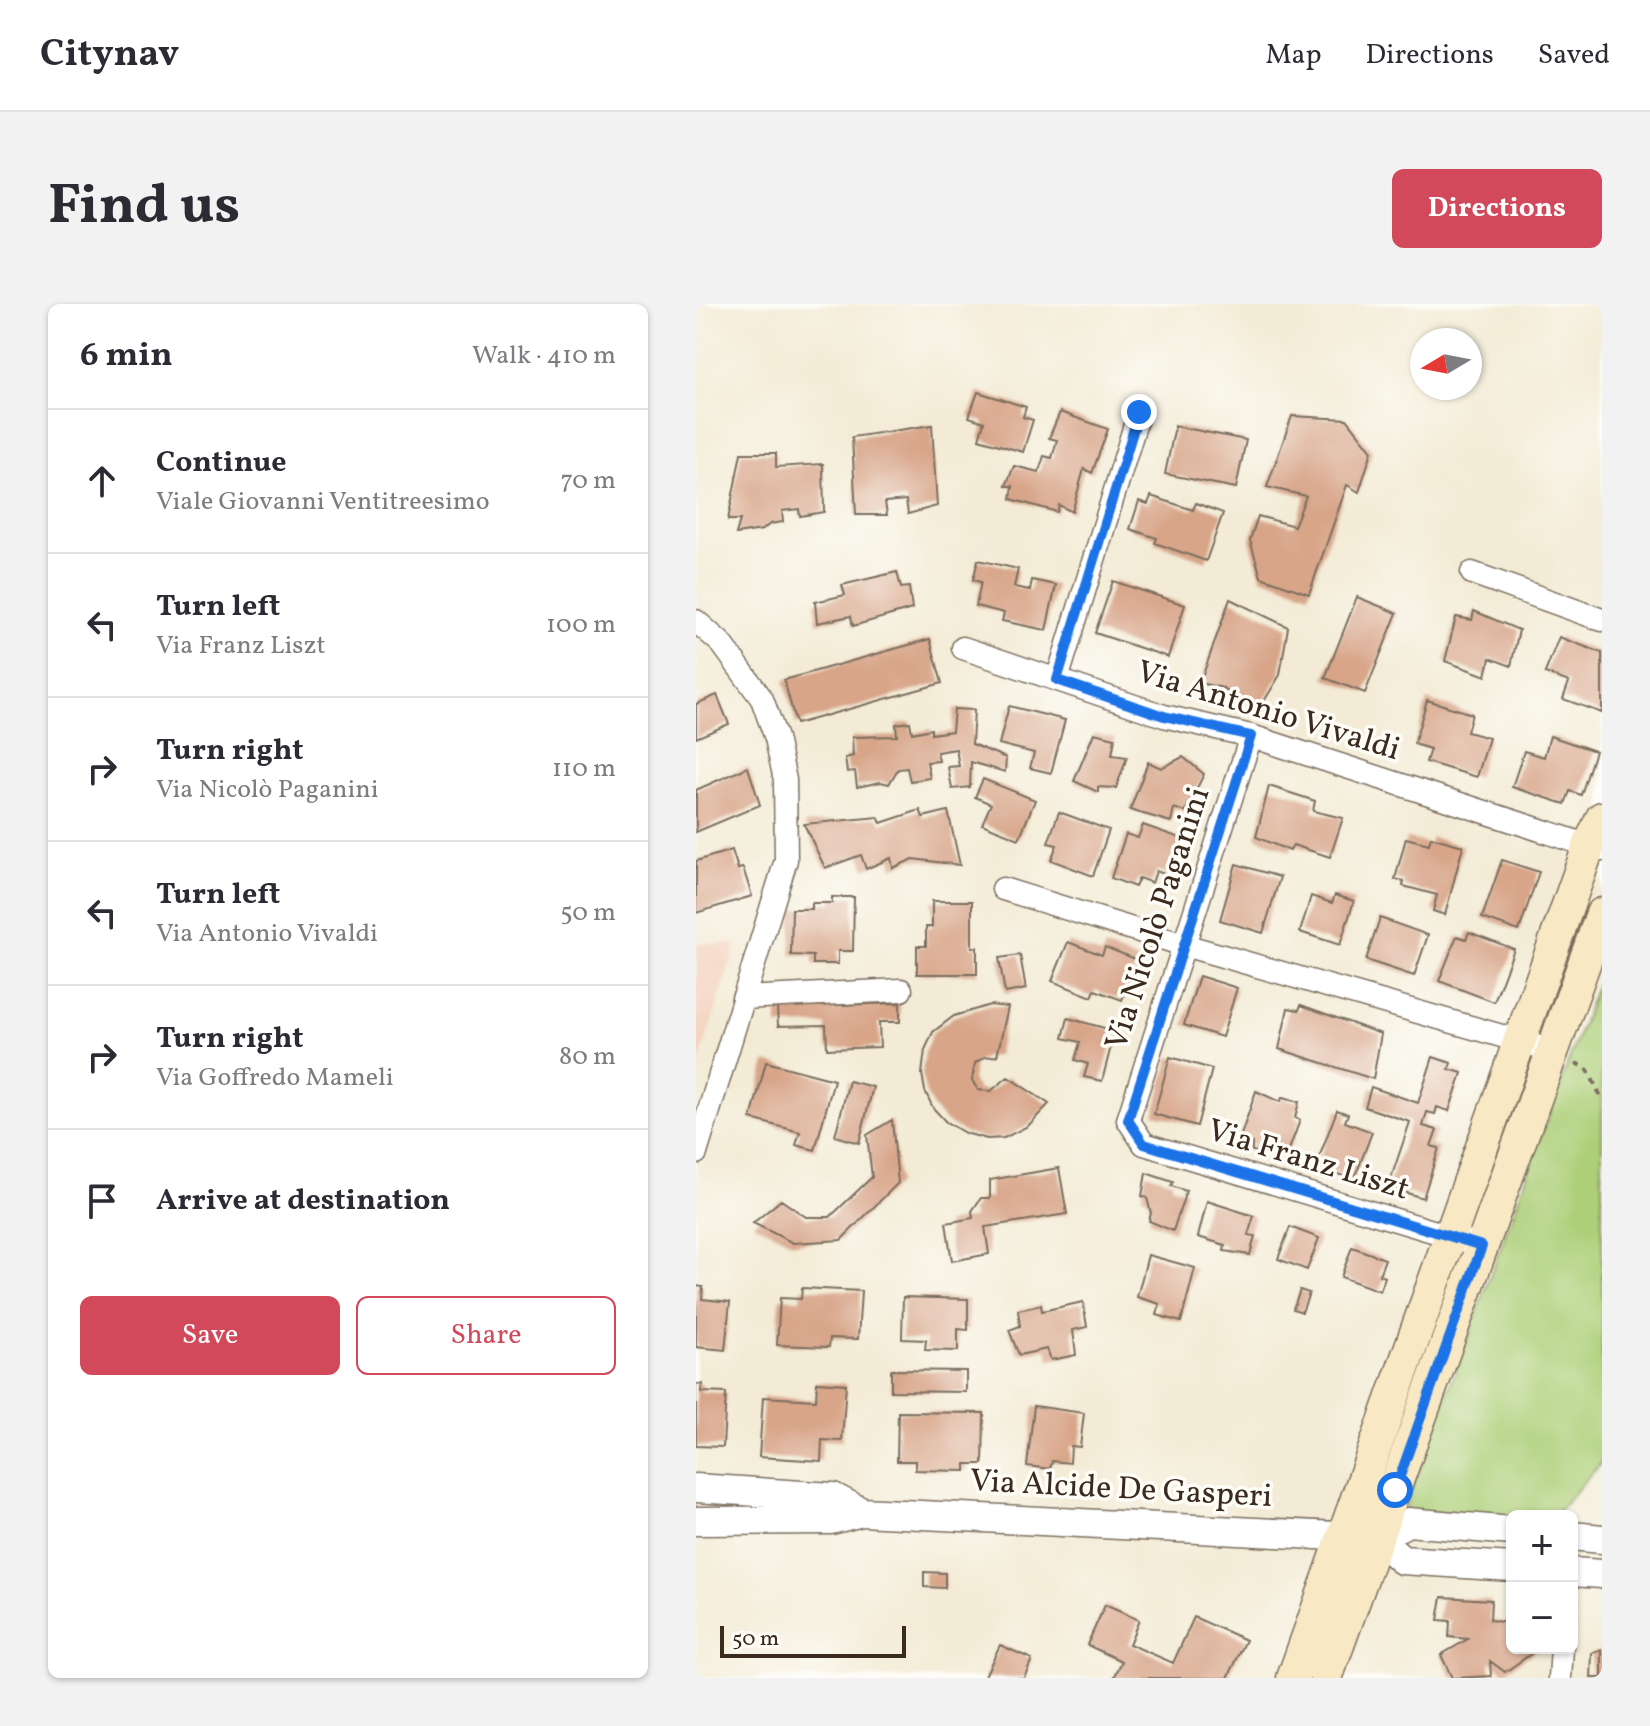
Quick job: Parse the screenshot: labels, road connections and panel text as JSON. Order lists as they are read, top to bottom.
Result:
{
  "streets": {
    "street": [
      "Via Antonio Vivaldi",
      "Via Nicolò Paganini",
      "Via Franz Liszt",
      "Via Alcide De Gasperi"
    ]
  },
  "crossings": [
    ["Via Antonio Vivaldi", "Via Nicolò Paganini"],
    ["Via Nicolò Paganini", "Via Franz Liszt"]
  ],
  "scale_bar": "50 m",
  "north": "left",
  "page": {
    "header": "Citynav",
    "nav": ["Map", "Directions", "Saved"],
    "title": "Find us",
    "buttons": [
      "Directions",
      ["Save", "Share"]
    ],
    "heading": ["6 min", "Walk · 410 m"],
    "list": [
      ["Continue", "Viale Giovanni Ventitreesimo", "70 m"],
      ["Turn left", "Via Franz Liszt", "100 m"],
      ["Turn right", "Via Nicolò Paganini", "110 m"],
      ["Turn left", "Via Antonio Vivaldi", "50 m"],
      ["Turn right", "Via Goffredo Mameli", "80 m"],
      "Arrive at destination"
    ],
    "map_buttons": ["+", "−"],
    "scale": "50 m"
  }
}
